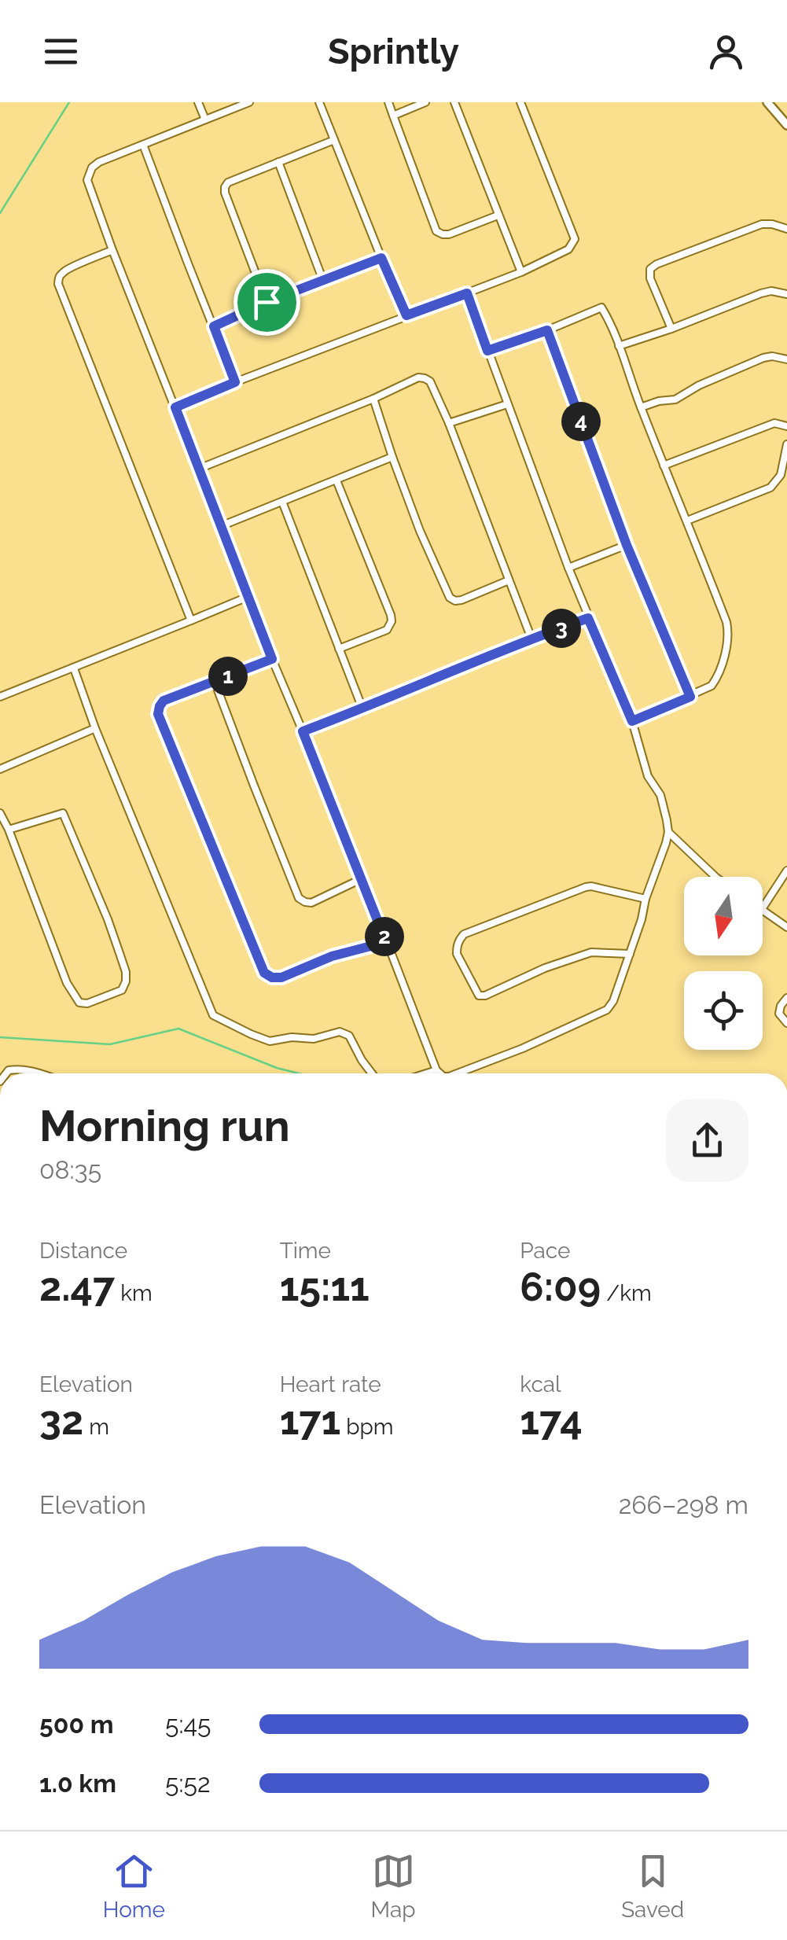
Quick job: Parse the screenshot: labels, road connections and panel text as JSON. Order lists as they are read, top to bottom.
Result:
{
  "north": "bottom",
  "page": {
    "header": "Sprintly",
    "pins": [
      "4",
      "3",
      "1",
      "2"
    ],
    "heading": ["Morning run", "08:35"],
    "stats": [
      ["Distance", "2.47 km"],
      ["Time", "15:11"],
      ["Pace", "6:09 /km"],
      ["Elevation", "32 m"],
      ["Heart rate", "171 bpm"],
      ["kcal", "174"]
    ],
    "chart": ["Elevation", "266–298 m"],
    "list": [
      {
        "name": "500 m",
        "note": "5:45"
      },
      {
        "name": "1.0 km",
        "note": "5:52"
      }
    ],
    "tabs": ["Home", "Map", "Saved"]
  }
}
